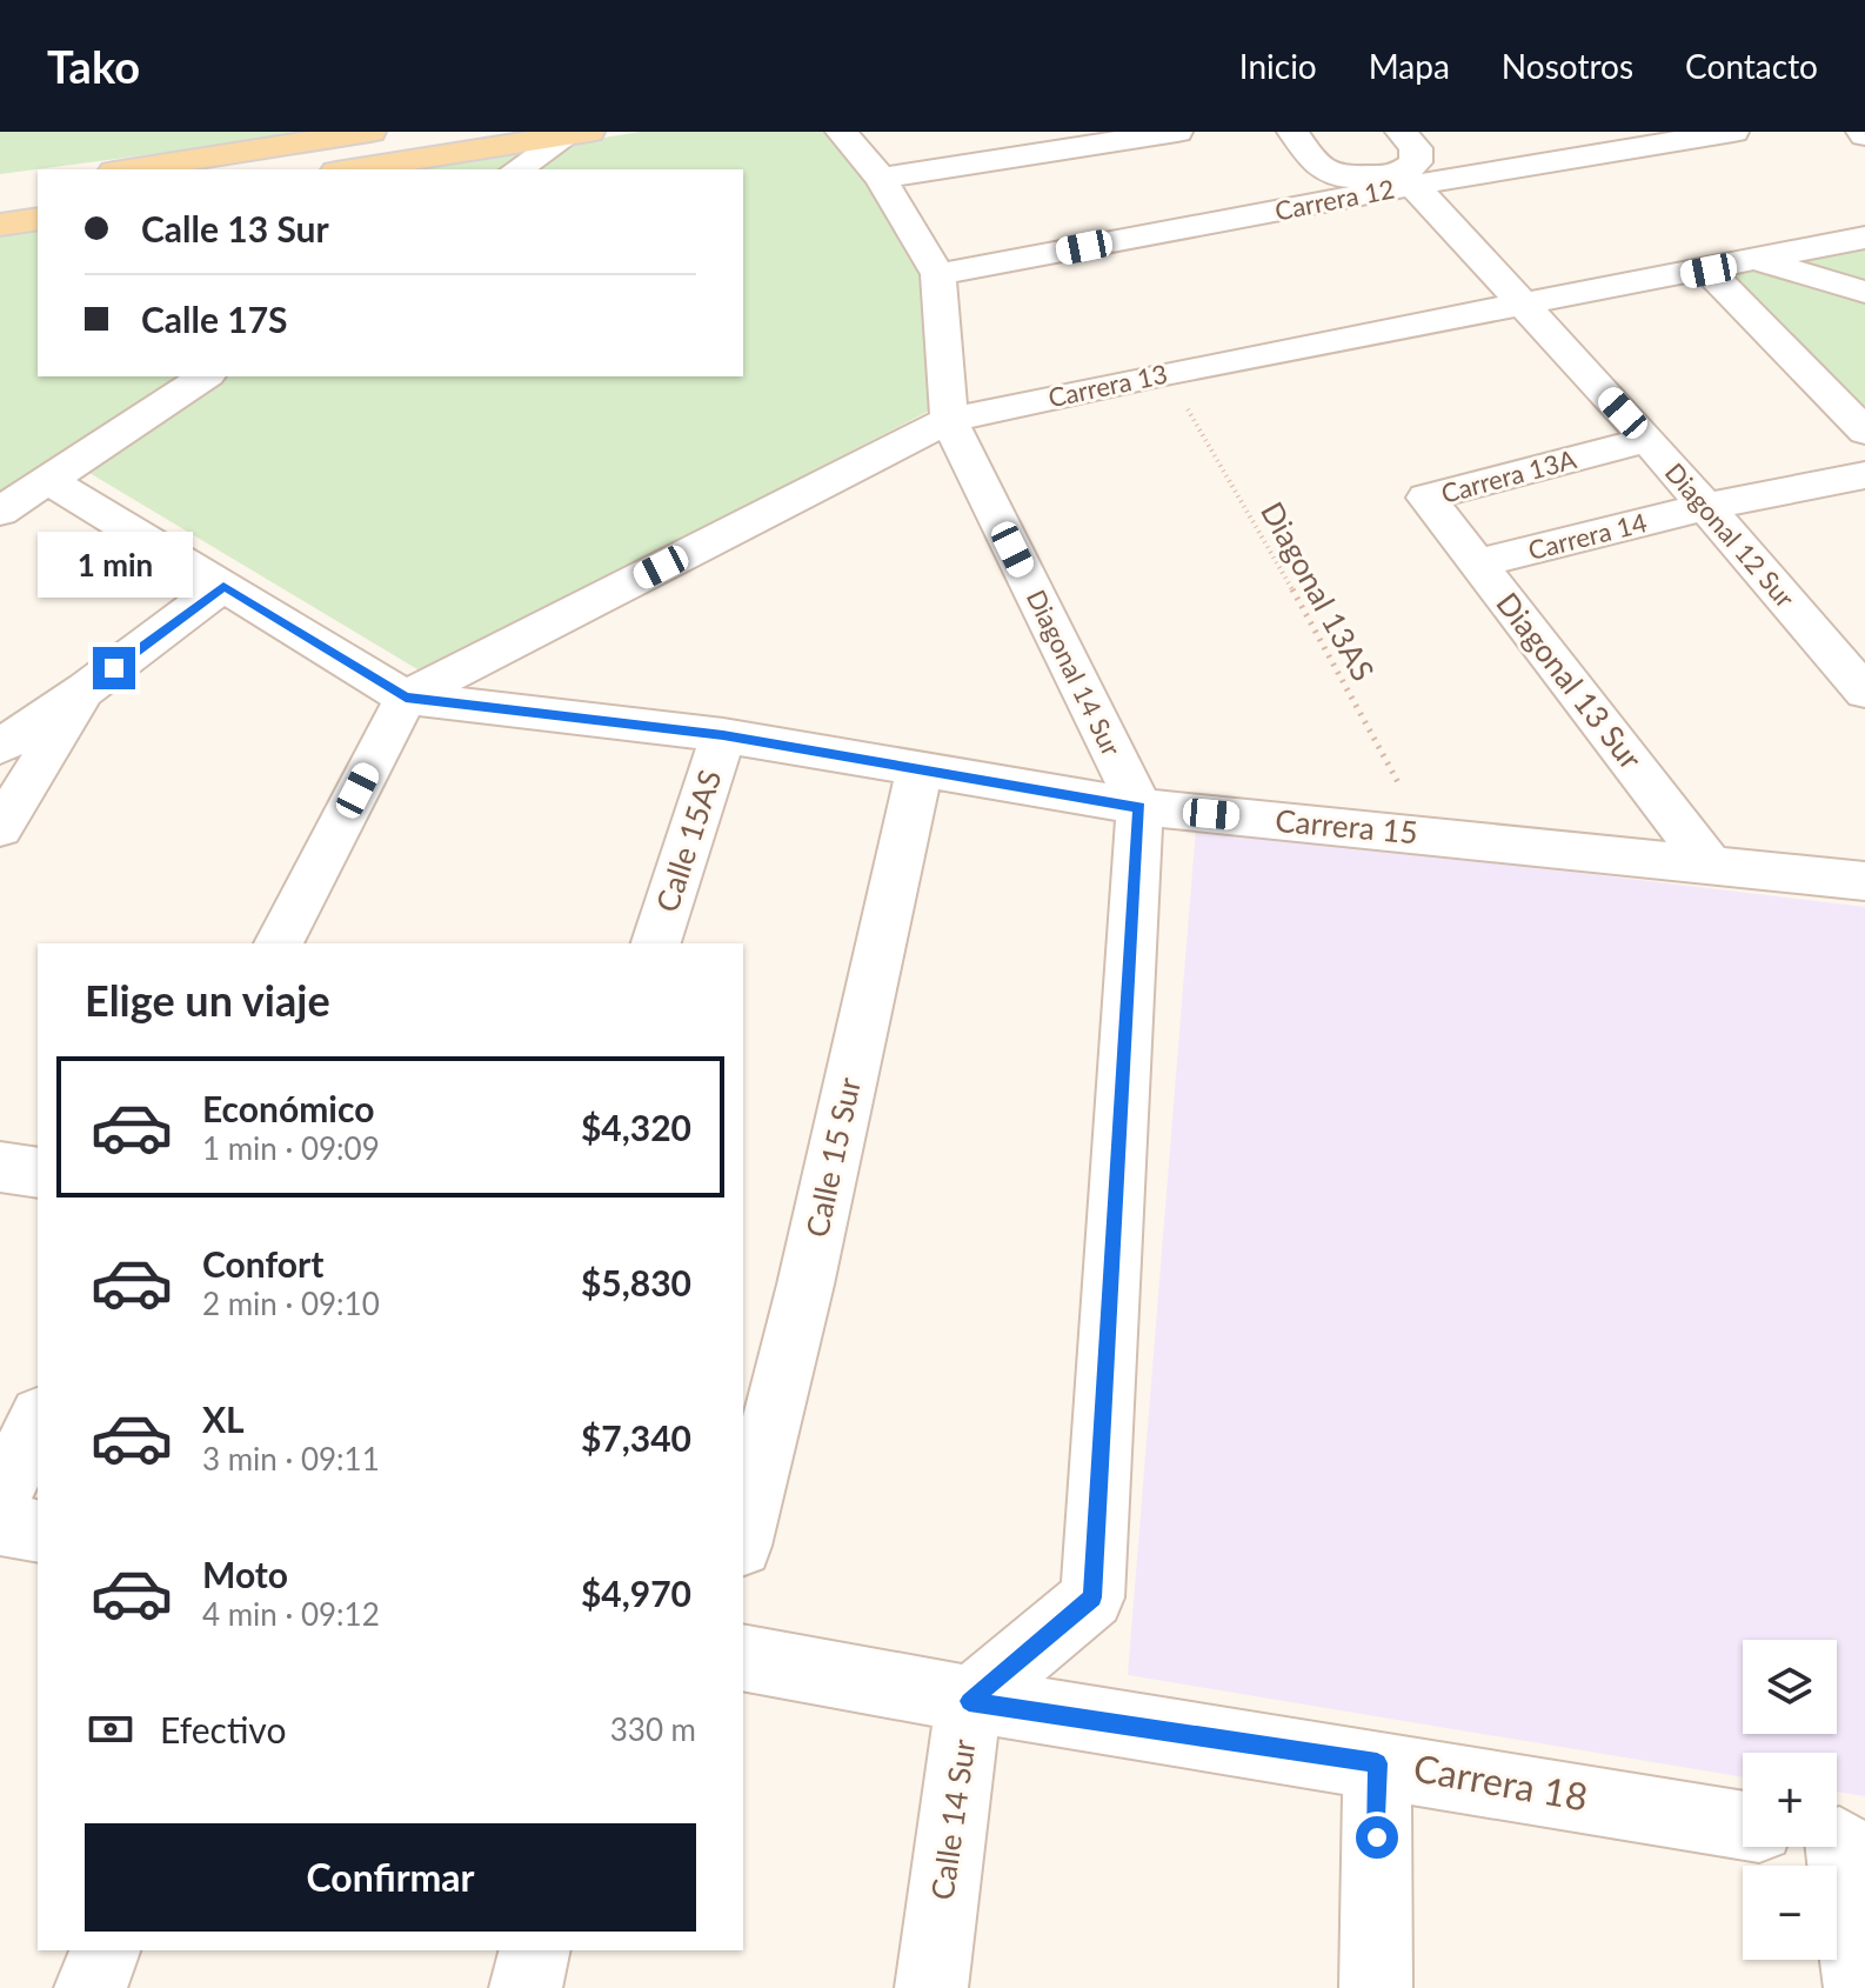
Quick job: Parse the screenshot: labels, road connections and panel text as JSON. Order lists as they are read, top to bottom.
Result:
{
  "streets": {
    "street": [
      "Carrera 12",
      "Carrera 13",
      "Carrera 13A",
      "Diagonal 12 Sur",
      "Carrera 14",
      "Diagonal 14 Sur",
      "Diagonal 13 Sur",
      "Carrera 15",
      "Calle 15AS",
      "Calle 15 Sur",
      "Carrera 18",
      "Calle 14 Sur"
    ],
    "path": ["Diagonal 13AS"]
  },
  "crossings": [
    ["Carrera 12", "Diagonal 12 Sur"],
    ["Carrera 12", "Diagonal 14 Sur"],
    ["Carrera 13", "Diagonal 12 Sur"],
    ["Carrera 13", "Diagonal 13AS"],
    ["Carrera 13", "Diagonal 14 Sur"],
    ["Carrera 13", "Carrera 15"],
    ["Carrera 13A", "Diagonal 12 Sur"],
    ["Carrera 13A", "Diagonal 13 Sur"],
    ["Diagonal 12 Sur", "Carrera 14"],
    ["Carrera 14", "Diagonal 13 Sur"],
    ["Diagonal 13AS", "Carrera 15"],
    ["Diagonal 14 Sur", "Carrera 15"],
    ["Diagonal 14 Sur", "Calle 14 Sur"],
    ["Diagonal 13 Sur", "Carrera 15"],
    ["Carrera 15", "Calle 15AS"],
    ["Carrera 15", "Calle 15 Sur"],
    ["Carrera 15", "Calle 14 Sur"],
    ["Carrera 18", "Calle 14 Sur"]
  ],
  "page": {
    "header": "Tako",
    "nav": [
      "Inicio",
      "Mapa",
      "Nosotros",
      "Contacto"
    ],
    "banner": ["Calle 13 Sur", "Calle 17S"],
    "bubble": "1 min",
    "heading": "Elige un viaje",
    "list": [
      {
        "name": "Económico",
        "note": "1 min · 09:09",
        "value": "$4,320"
      },
      {
        "name": "Confort",
        "note": "2 min · 09:10",
        "value": "$5,830"
      },
      {
        "name": "XL",
        "note": "3 min · 09:11",
        "value": "$7,340"
      },
      {
        "name": "Moto",
        "note": "4 min · 09:12",
        "value": "$4,970"
      }
    ],
    "map_buttons": ["+", "−"],
    "pay": ["Efectivo", "330 m"],
    "buttons": "Confirmar"
  }
}
